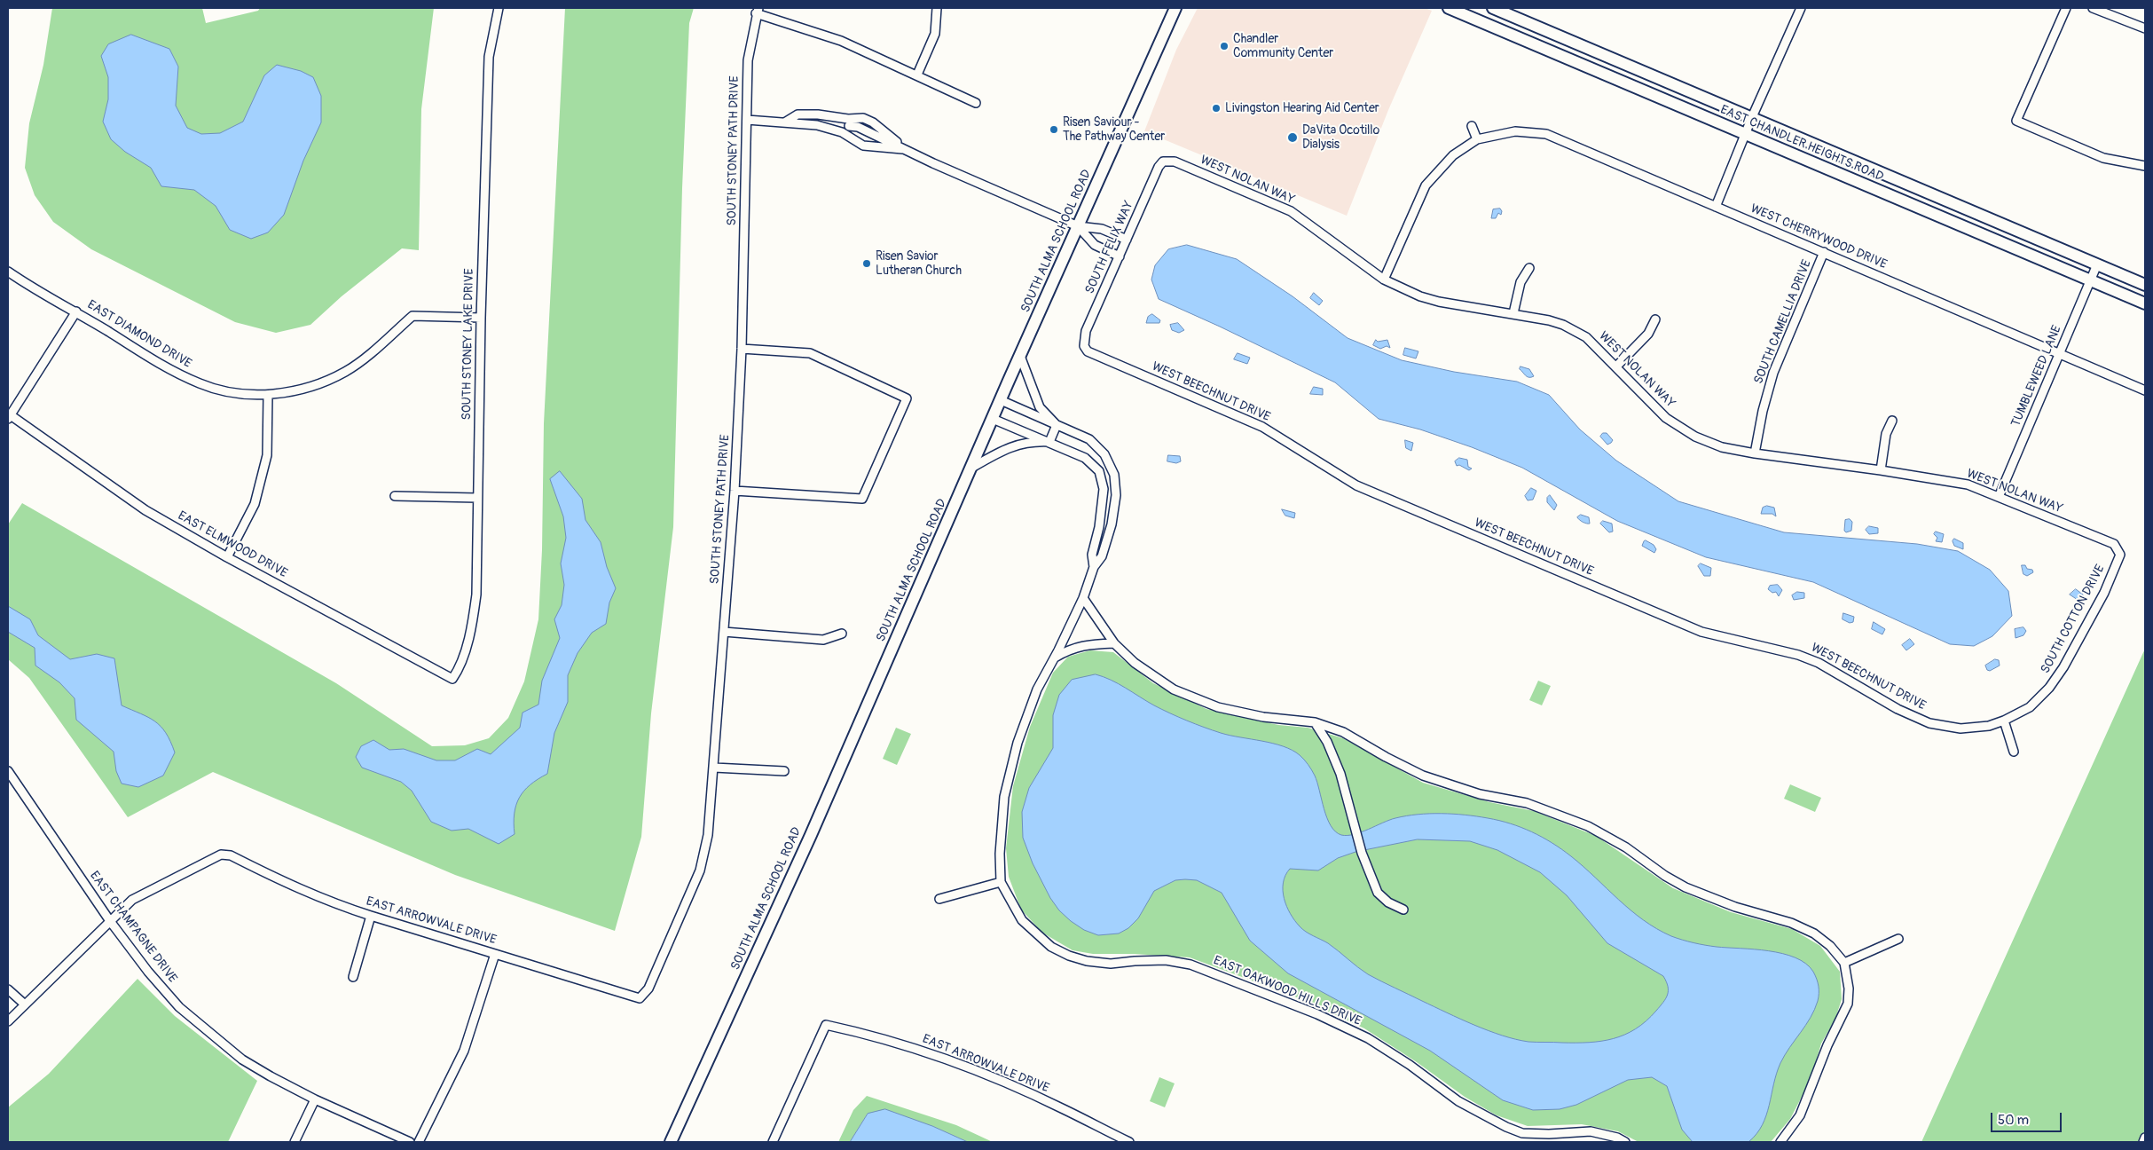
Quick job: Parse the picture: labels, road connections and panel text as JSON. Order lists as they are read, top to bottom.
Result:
{
  "streets": {
    "main road": ["EAST CHANDLER HEIGHTS ROAD", "SOUTH ALMA SCHOOL ROAD"],
    "street": [
      "SOUTH STONEY PATH DRIVE",
      "WEST NOLAN WAY",
      "WEST CHERRYWOOD DRIVE",
      "SOUTH FELIX WAY",
      "SOUTH CAMELLIA DRIVE",
      "EAST DIAMOND DRIVE",
      "SOUTH STONEY LAKE DRIVE",
      "TUMBLEWEED LANE",
      "WEST BEECHNUT DRIVE",
      "EAST ELMWOOD DRIVE",
      "SOUTH COTTON DRIVE",
      "EAST ARROWVALE DRIVE",
      "EAST CHAMPAGNE DRIVE",
      "EAST OAKWOOD HILLS DRIVE"
    ]
  },
  "crossings": [
    ["EAST CHANDLER HEIGHTS ROAD", "TUMBLEWEED LANE"],
    ["SOUTH STONEY PATH DRIVE", "EAST ARROWVALE DRIVE"],
    ["WEST NOLAN WAY", "SOUTH FELIX WAY"],
    ["WEST NOLAN WAY", "SOUTH CAMELLIA DRIVE"],
    ["WEST NOLAN WAY", "TUMBLEWEED LANE"],
    ["WEST NOLAN WAY", "SOUTH COTTON DRIVE"],
    ["WEST CHERRYWOOD DRIVE", "SOUTH CAMELLIA DRIVE"],
    ["WEST CHERRYWOOD DRIVE", "TUMBLEWEED LANE"],
    ["SOUTH ALMA SCHOOL ROAD", "EAST OAKWOOD HILLS DRIVE"],
    ["SOUTH FELIX WAY", "WEST BEECHNUT DRIVE"],
    ["EAST DIAMOND DRIVE", "SOUTH STONEY LAKE DRIVE"],
    ["SOUTH STONEY LAKE DRIVE", "EAST ELMWOOD DRIVE"],
    ["WEST BEECHNUT DRIVE", "SOUTH COTTON DRIVE"],
    ["EAST ARROWVALE DRIVE", "EAST CHAMPAGNE DRIVE"]
  ],
  "places": [
    "Chandler Community Center",
    "Livingston Hearing Aid Center",
    "Risen Saviour - The Pathway Center",
    "DaVita Ocotillo Dialysis",
    "Risen Savior Lutheran Church"
  ],
  "scale_bar": "50 m"
}
